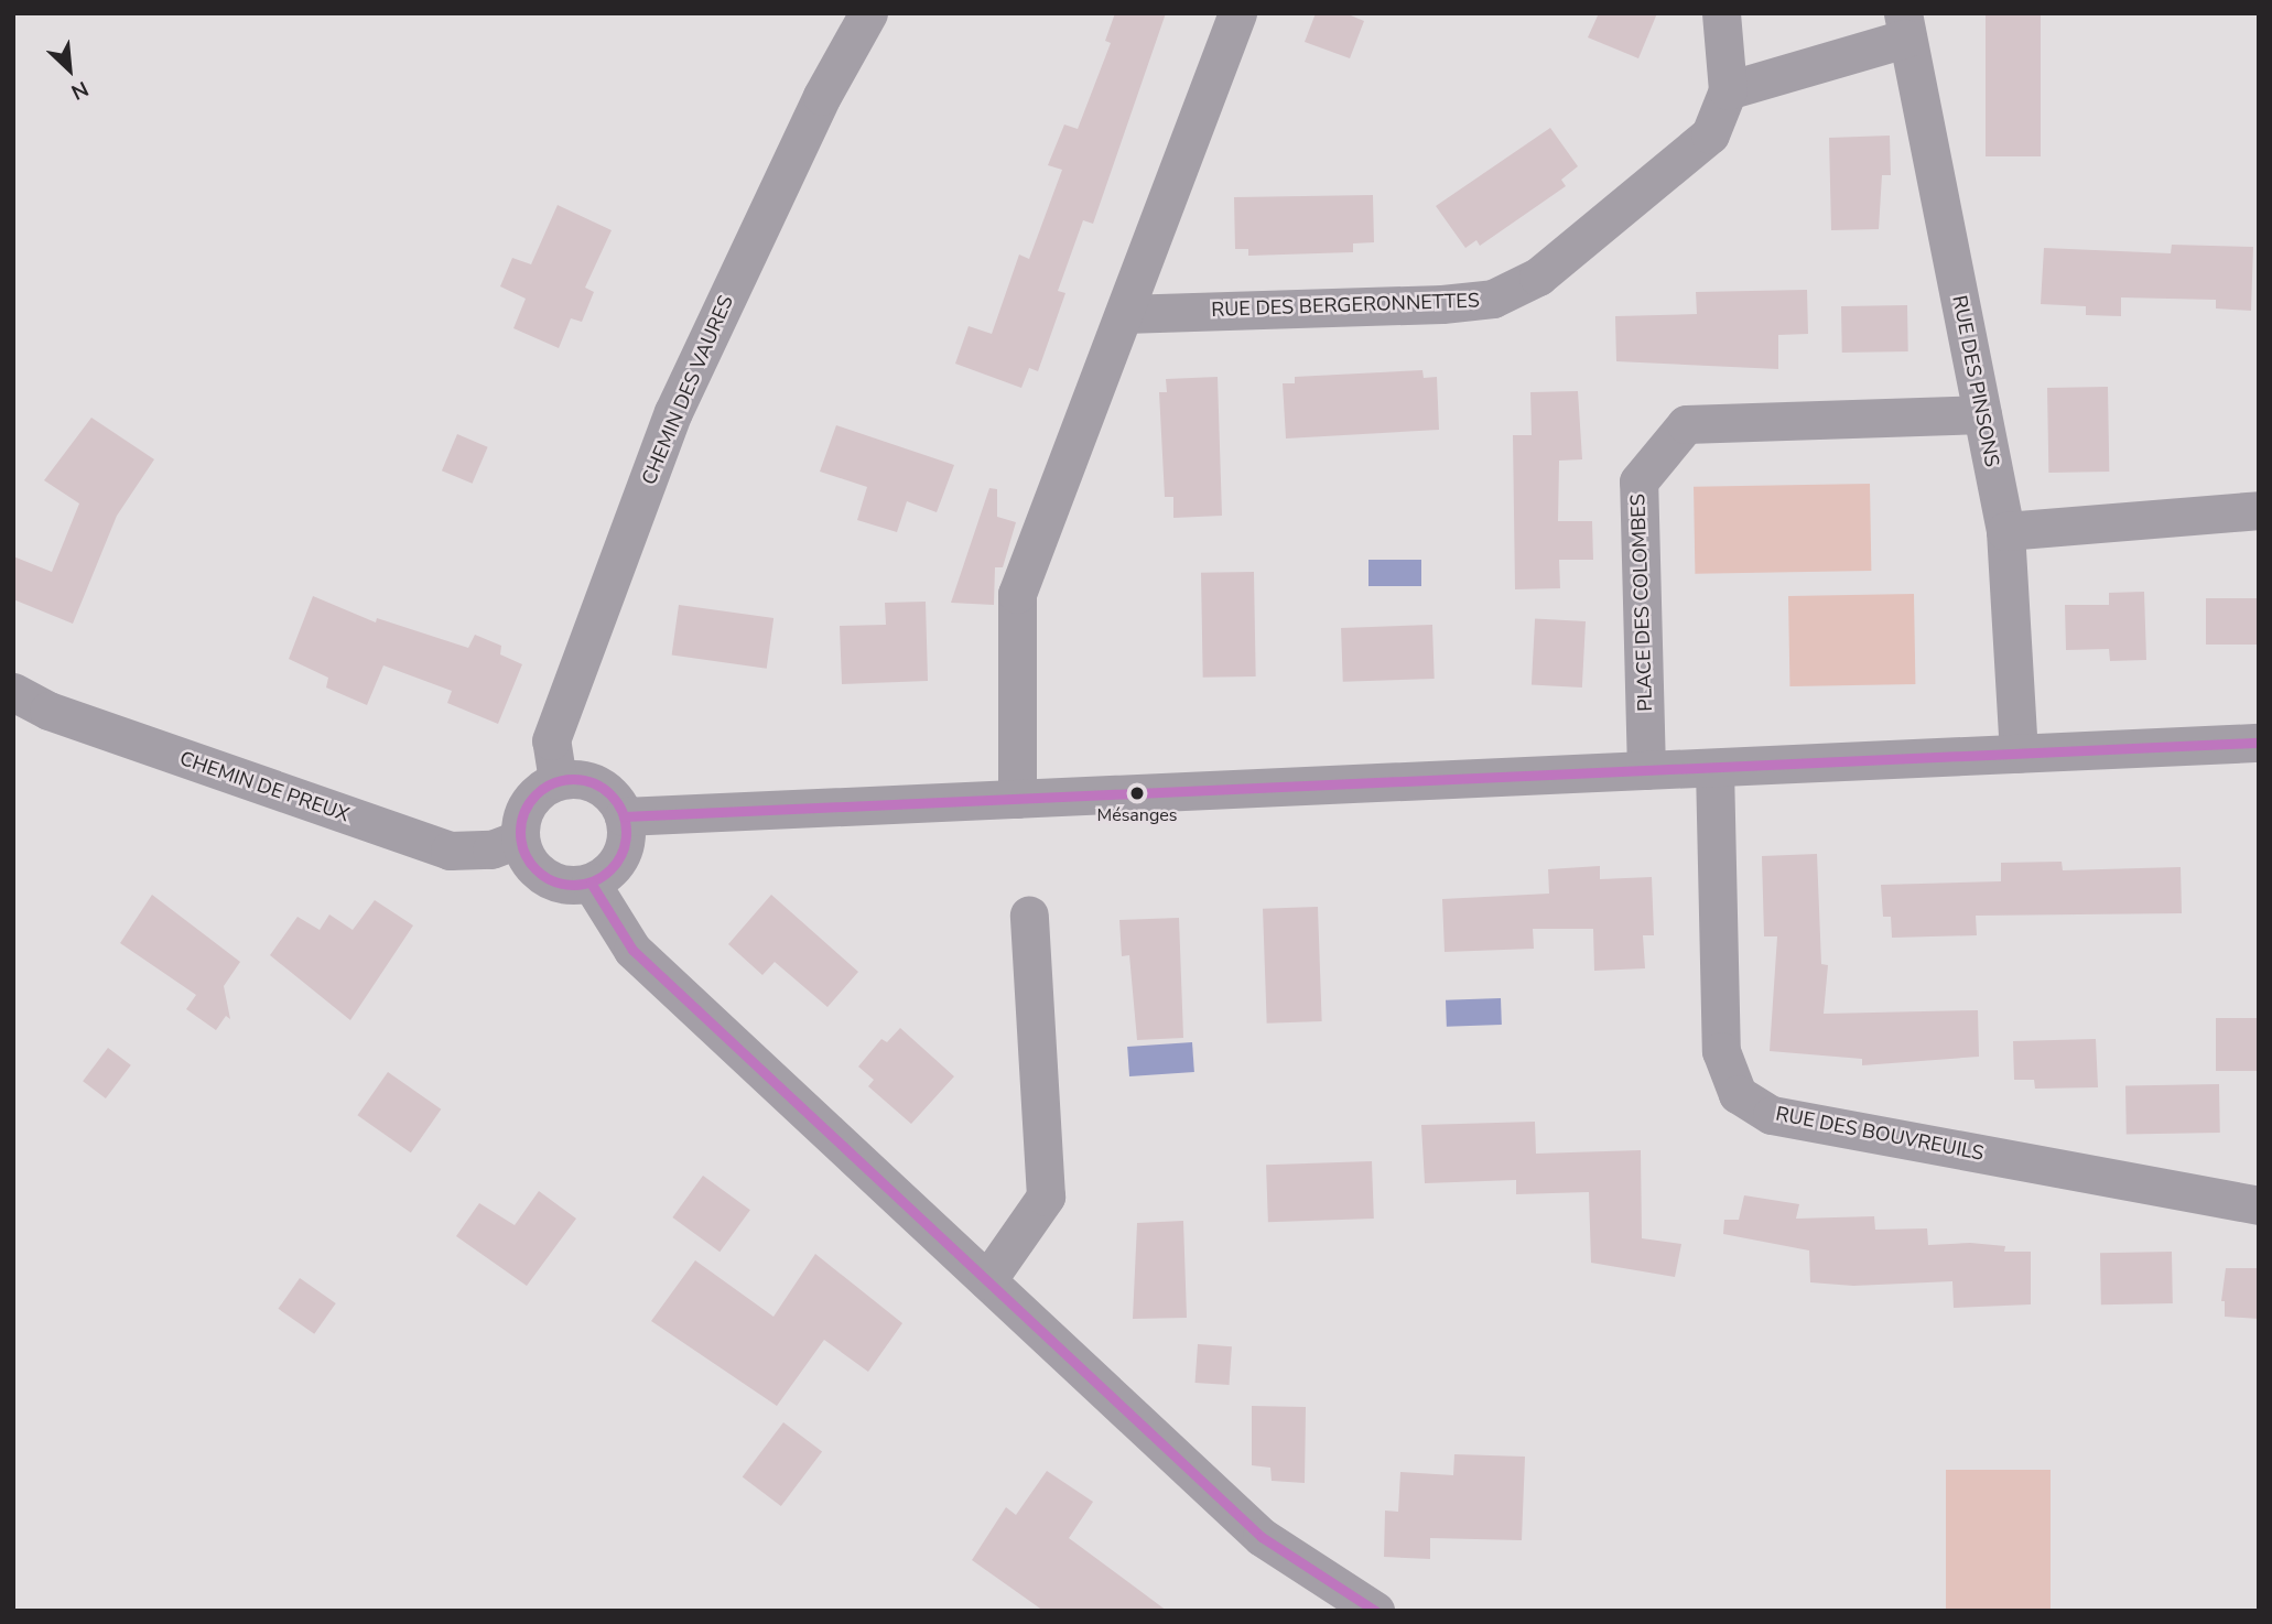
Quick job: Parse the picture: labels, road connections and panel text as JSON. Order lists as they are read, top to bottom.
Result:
{
  "streets": {
    "street": [
      "RUE DES BERGERONNETTES",
      "RUE DES PINSONS",
      "CHEMIN DES VAURES",
      "PLACE DES COLOMBES",
      "CHEMIN DE PREUX",
      "RUE DES BOUVREUILS"
    ]
  },
  "crossings": [
    ["RUE DES PINSONS", "PLACE DES COLOMBES"],
    ["CHEMIN DES VAURES", "CHEMIN DE PREUX"]
  ],
  "places": ["Mésanges"],
  "north": "bottom right"
}
